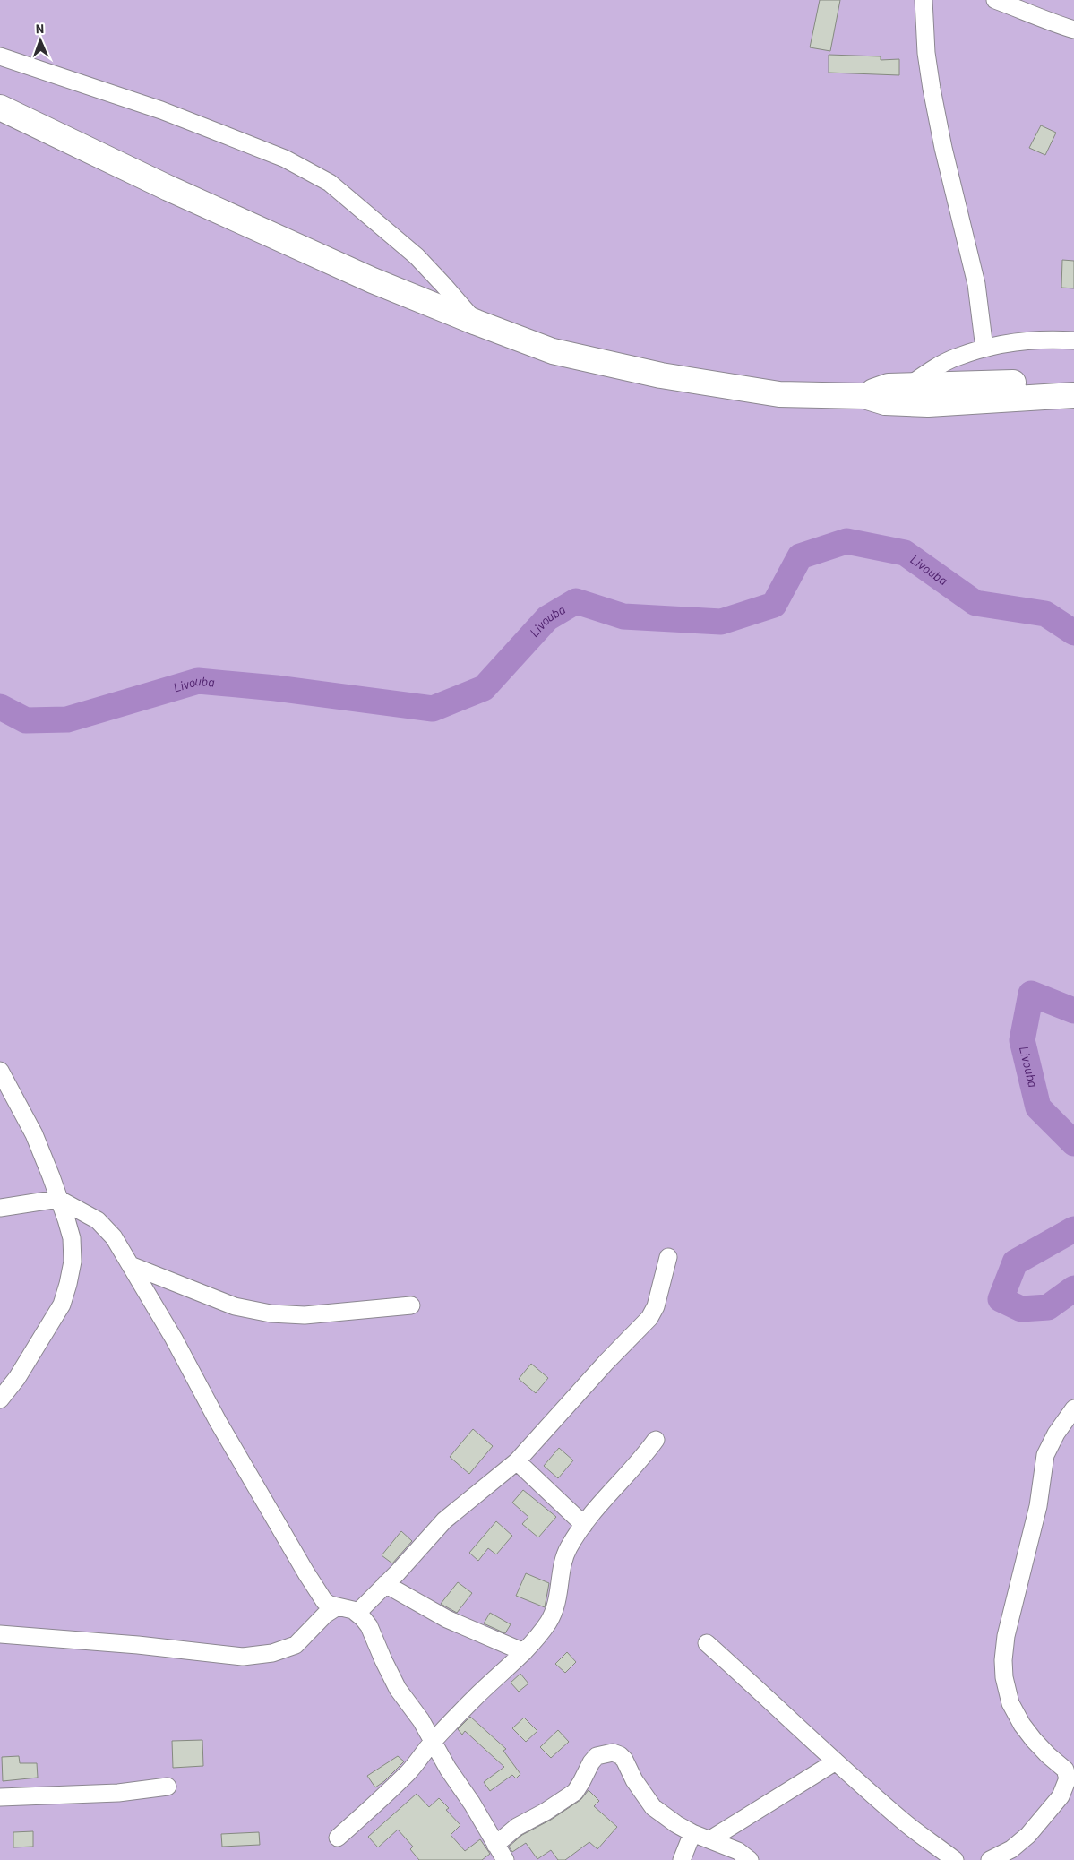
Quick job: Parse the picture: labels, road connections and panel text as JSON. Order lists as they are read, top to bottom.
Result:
{
  "water": ["Livouba"],
  "north": "top"
}
